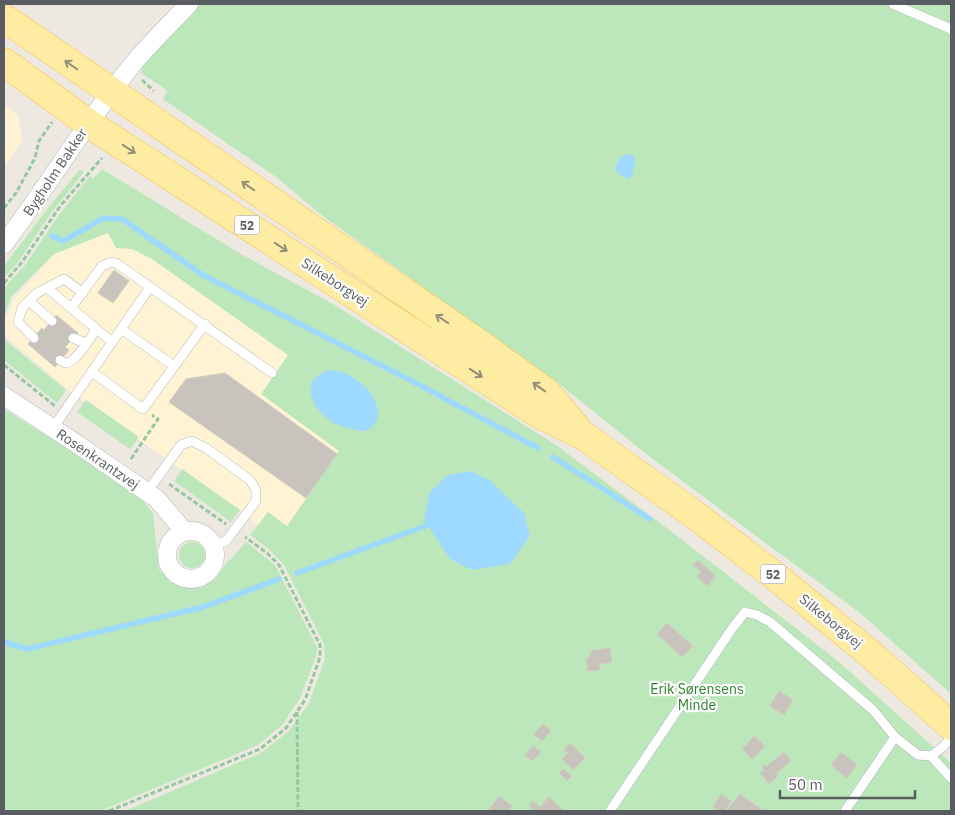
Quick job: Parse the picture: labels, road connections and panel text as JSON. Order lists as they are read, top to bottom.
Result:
{
  "streets": {
    "main road": ["52", "Silkeborgvej"],
    "street": ["Bygholm Bakker", "Rosenkrantzvej"]
  },
  "crossings": [
    ["Bygholm Bakker", "Silkeborgvej"]
  ],
  "parks": ["Erik Sørensens Minde"],
  "scale_bar": "50 m"
}
